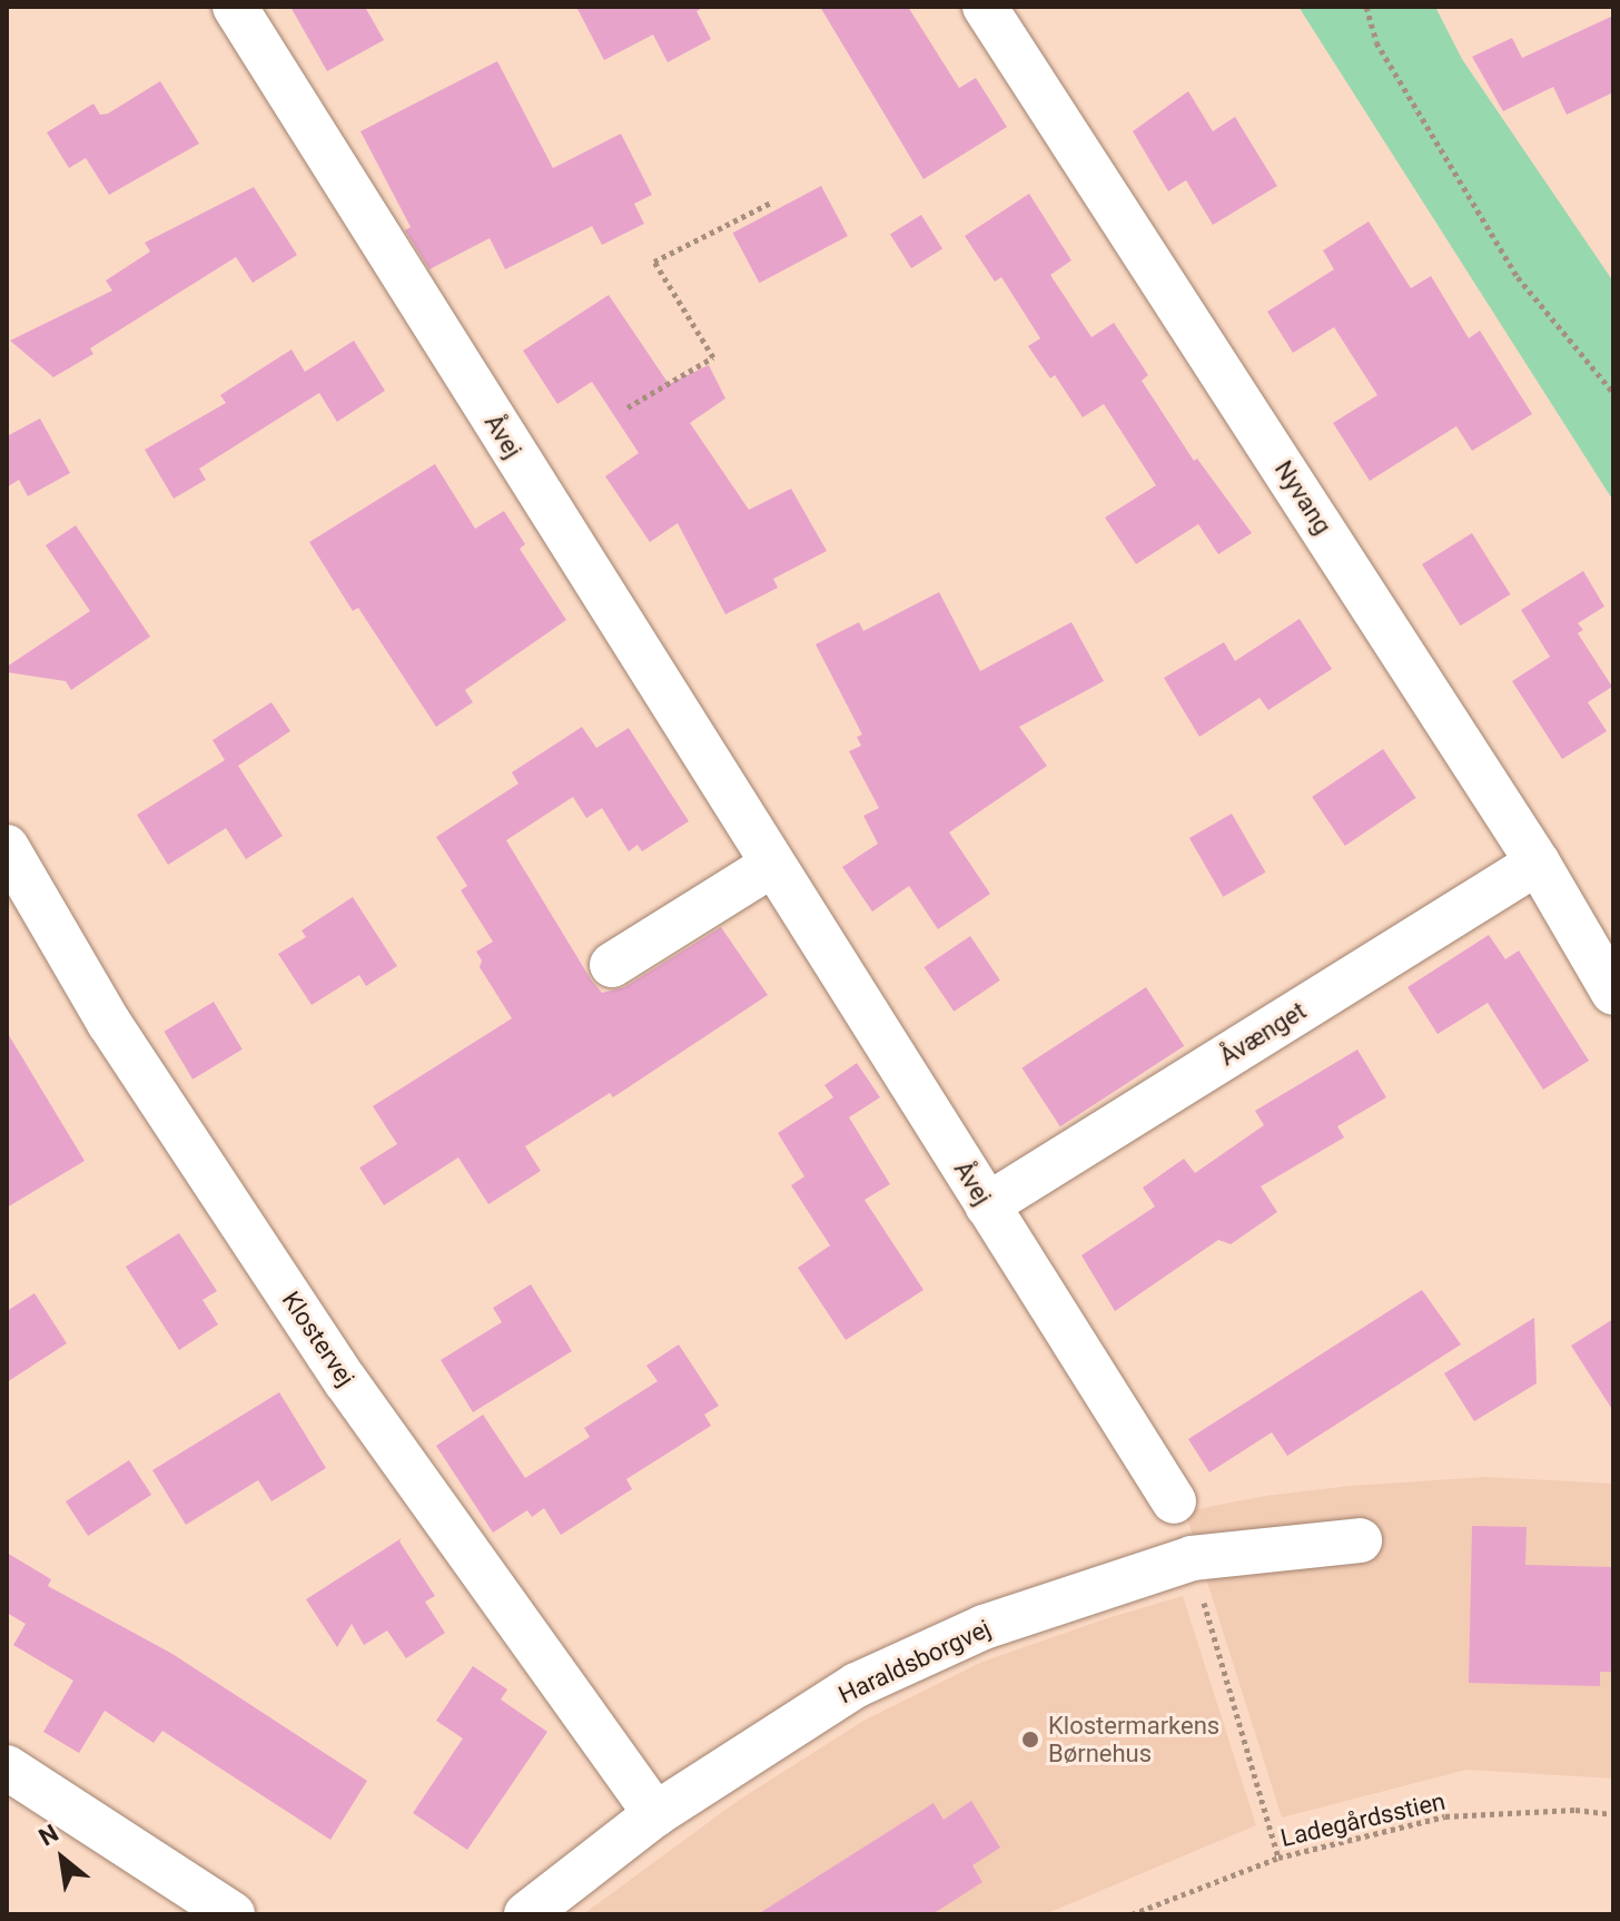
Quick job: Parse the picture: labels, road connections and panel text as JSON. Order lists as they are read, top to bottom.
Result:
{
  "streets": {
    "street": [
      "Åvej",
      "Nyvang",
      "Åvænget",
      "Klostervej",
      "Haraldsborgvej"
    ],
    "path": ["Ladegårdsstien"]
  },
  "crossings": [
    ["Åvej", "Åvænget"],
    ["Nyvang", "Åvænget"],
    ["Klostervej", "Haraldsborgvej"]
  ],
  "places": ["Klostermarkens Børnehus"],
  "north": "top left"
}
